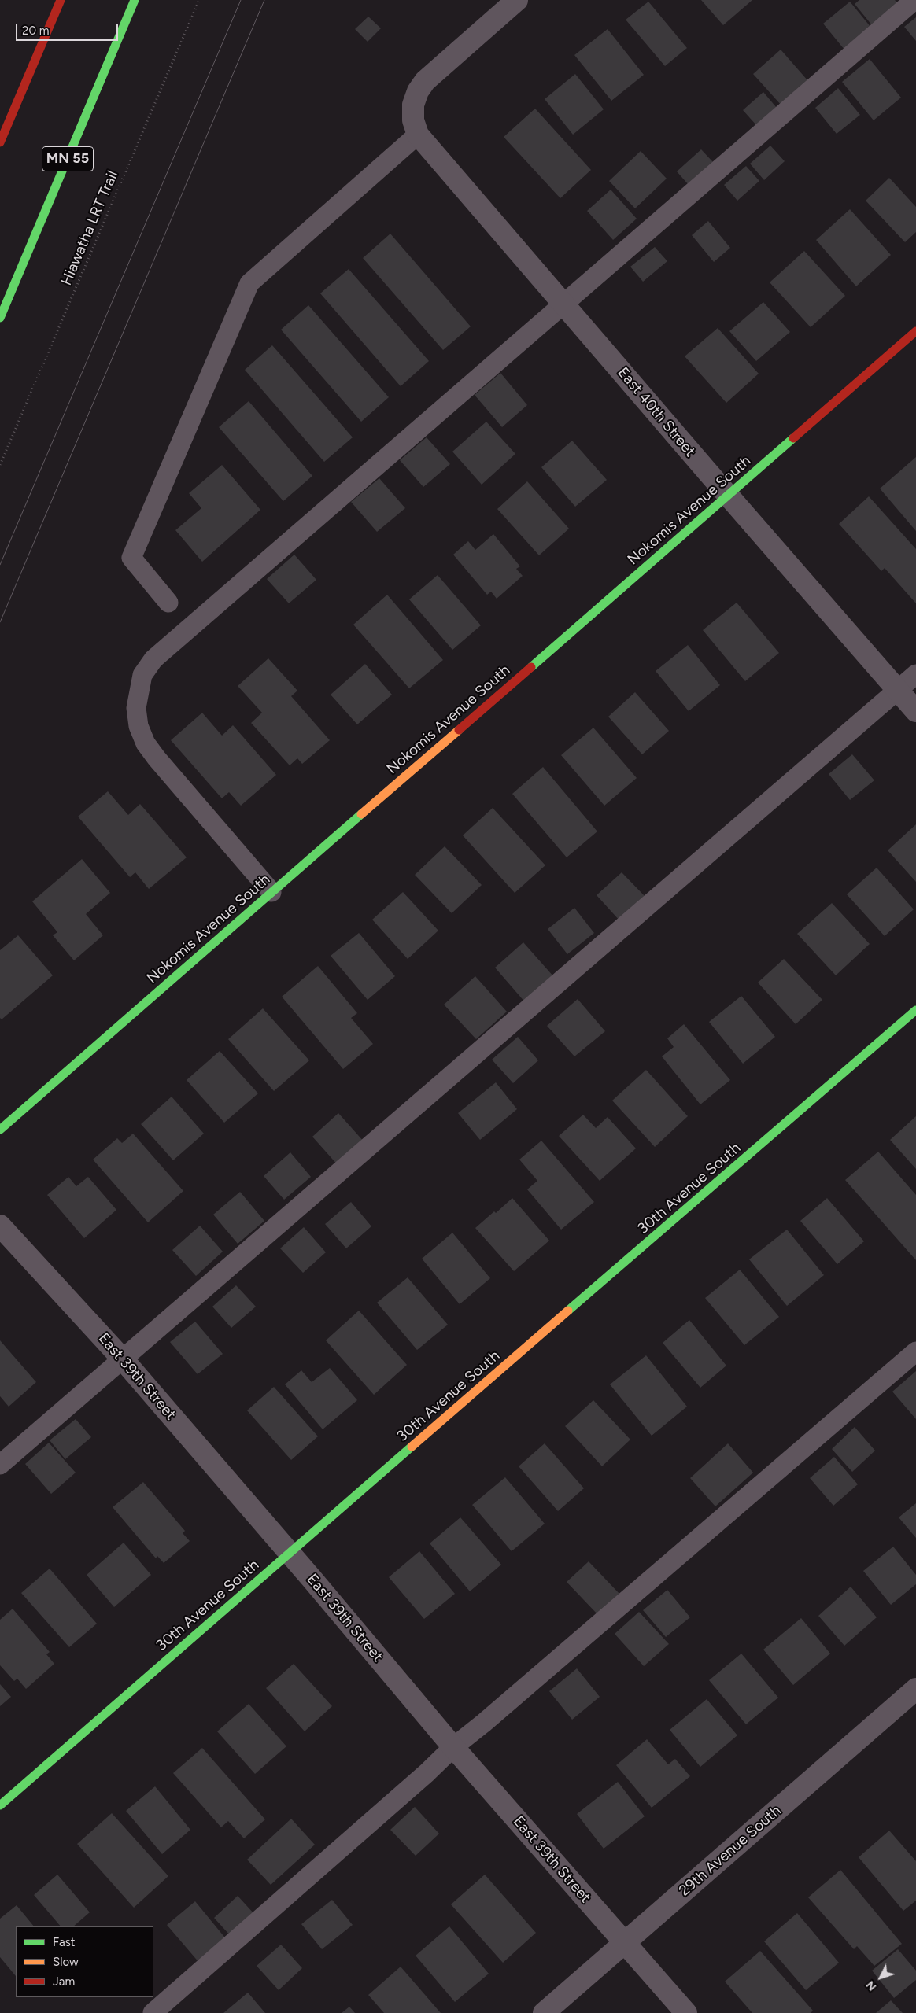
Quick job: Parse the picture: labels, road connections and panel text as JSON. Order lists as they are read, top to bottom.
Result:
{
  "streets": {
    "main road": ["MN 55", "Nokomis Avenue South", "30th Avenue South"],
    "street": ["East 40th Street", "East 39th Street", "29th Avenue South"],
    "path": ["Hiawatha LRT Trail"]
  },
  "crossings": [
    ["East 40th Street", "Nokomis Avenue South"],
    ["30th Avenue South", "East 39th Street"],
    ["East 39th Street", "29th Avenue South"]
  ],
  "legend": ["Fast", "Slow", "Jam"],
  "scale_bar": "20 m",
  "north": "bottom left"
}
